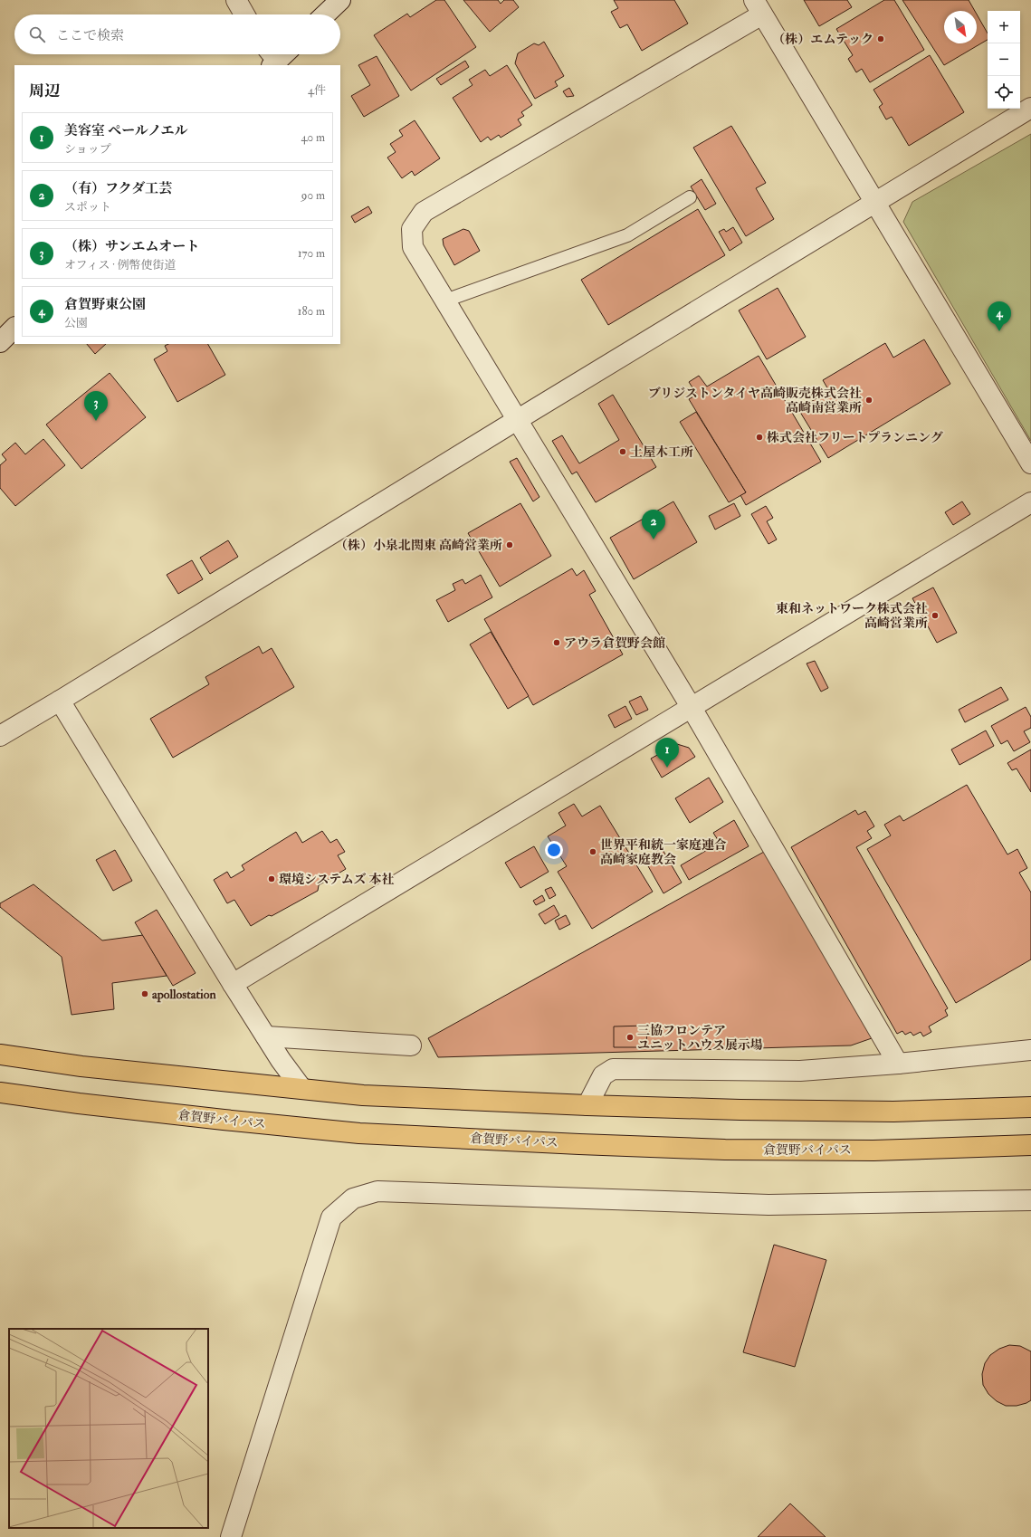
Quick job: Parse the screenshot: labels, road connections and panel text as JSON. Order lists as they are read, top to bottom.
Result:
{
  "streets": {
    "highway": ["倉賀野バイパス"]
  },
  "places": [
    "（株）エムテック",
    "ブリジストンタイヤ高崎販売株式会社 高崎南営業所",
    "株式会社フリートプランニング",
    "土屋木工所",
    "（株）小泉北関東 高崎営業所",
    "東和ネットワーク株式会社 高崎営業所",
    "アウラ倉賀野会館",
    "世界平和統一家庭連合 高崎家庭教会",
    "環境システムズ 本社",
    "apollostation",
    "三協フロンテア ユニットハウス展示場"
  ],
  "north": "bottom right",
  "page": {
    "map_buttons": ["+", "−"],
    "search": "ここで検索",
    "heading": ["周辺", "4件"],
    "list": [
      {
        "mark": "1",
        "name": "美容室 ペールノエル",
        "note": "ショップ",
        "value": "40 m"
      },
      {
        "mark": "2",
        "name": "（有）フクダ工芸",
        "note": "スポット",
        "value": "90 m"
      },
      {
        "mark": "3",
        "name": "（株）サンエムオート",
        "note": "オフィス · 例幣使街道",
        "value": "170 m"
      },
      {
        "mark": "4",
        "name": "倉賀野東公園",
        "note": "公園",
        "value": "180 m"
      }
    ],
    "pins": [
      "4",
      "3",
      "2",
      "1"
    ]
  }
}
